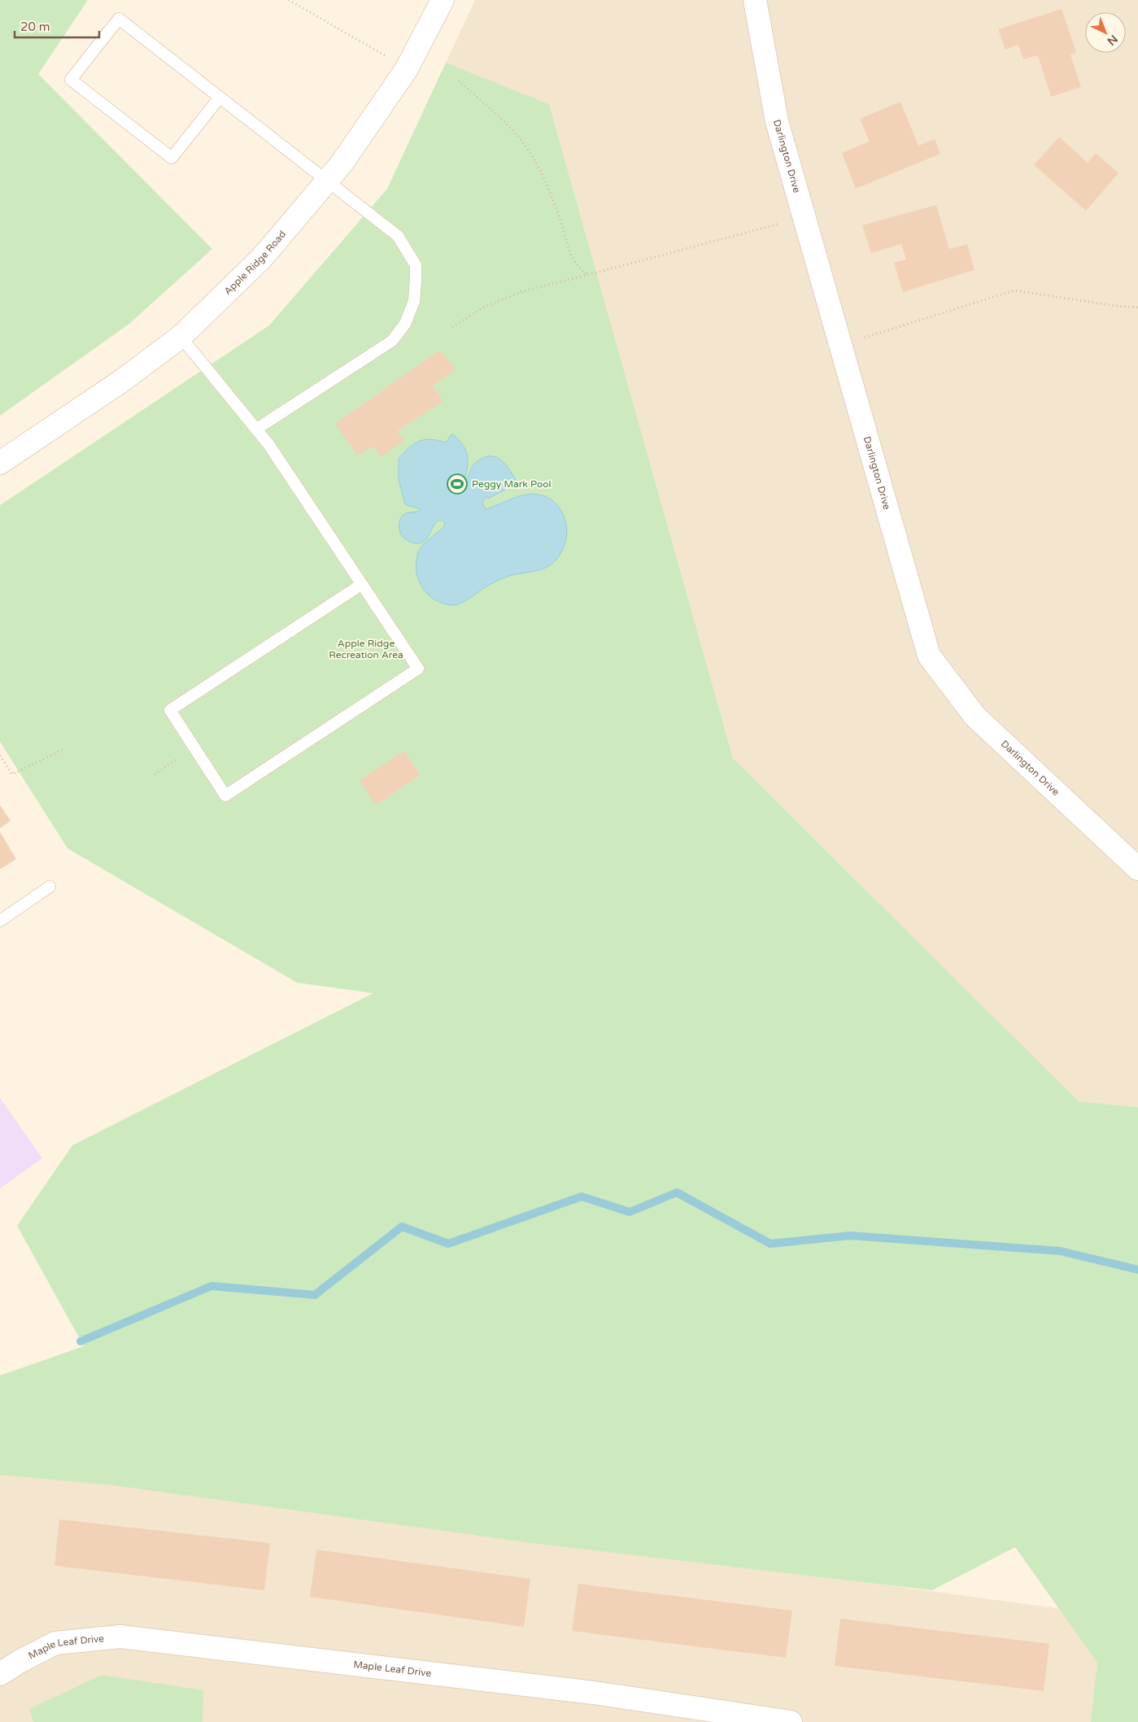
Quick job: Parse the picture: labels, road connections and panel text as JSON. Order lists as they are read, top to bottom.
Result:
{
  "streets": {
    "street": ["Darlington Drive", "Apple Ridge Road", "Maple Leaf Drive"]
  },
  "parks": ["Apple Ridge Recreation Area"],
  "places": {
    "sports": ["Peggy Mark Pool"]
  },
  "scale_bar": "20 m",
  "north": "bottom right"
}
